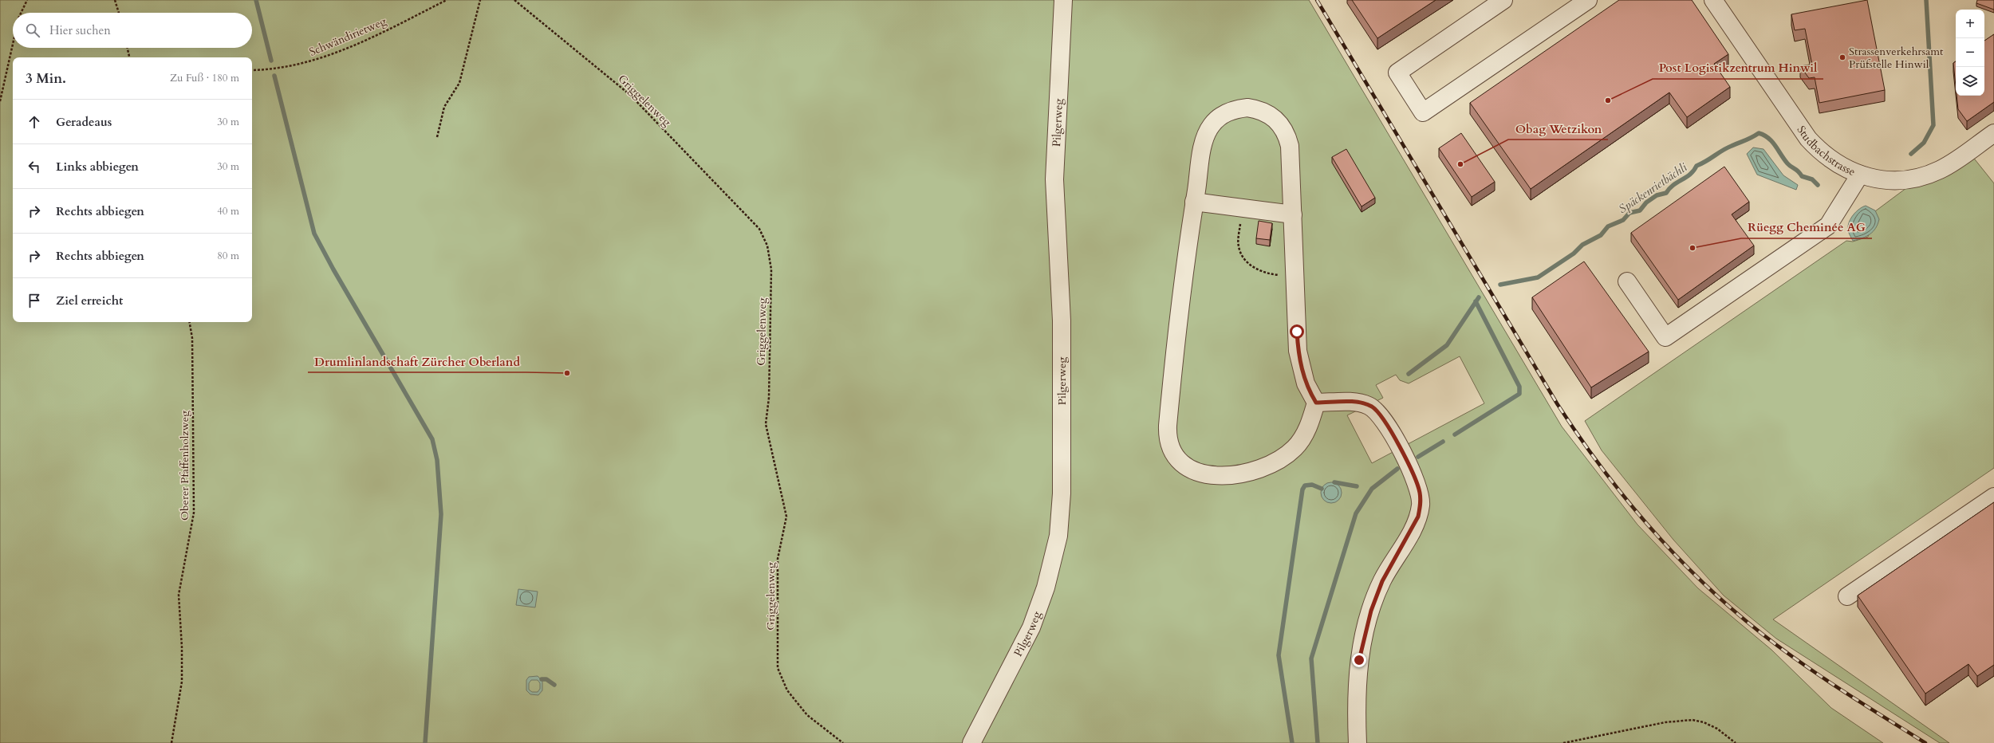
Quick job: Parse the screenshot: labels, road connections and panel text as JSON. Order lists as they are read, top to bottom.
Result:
{
  "streets": {
    "street": ["Pilgerweg", "Studbachstrasse"],
    "path": ["Schwändirietweg", "Griggelenweg", "Oberer Pfaffenholzweg"]
  },
  "water": ["Späckenrietbächli"],
  "places": [
    "Strassenverkehrsamt Prüfstelle Hinwil",
    "Post Logistikzentrum Hinwil",
    "Obag Wetzikon",
    "Rüegg Cheminée AG",
    "Drumlinlandschaft Zürcher Oberland"
  ],
  "page": {
    "map_buttons": ["+", "−"],
    "search": "Hier suchen",
    "heading": ["3 Min.", "Zu Fuß · 180 m"],
    "list": [
      ["Geradeaus", "30 m"],
      ["Links abbiegen", "30 m"],
      ["Rechts abbiegen", "40 m"],
      ["Rechts abbiegen", "80 m"],
      "Ziel erreicht"
    ]
  }
}
